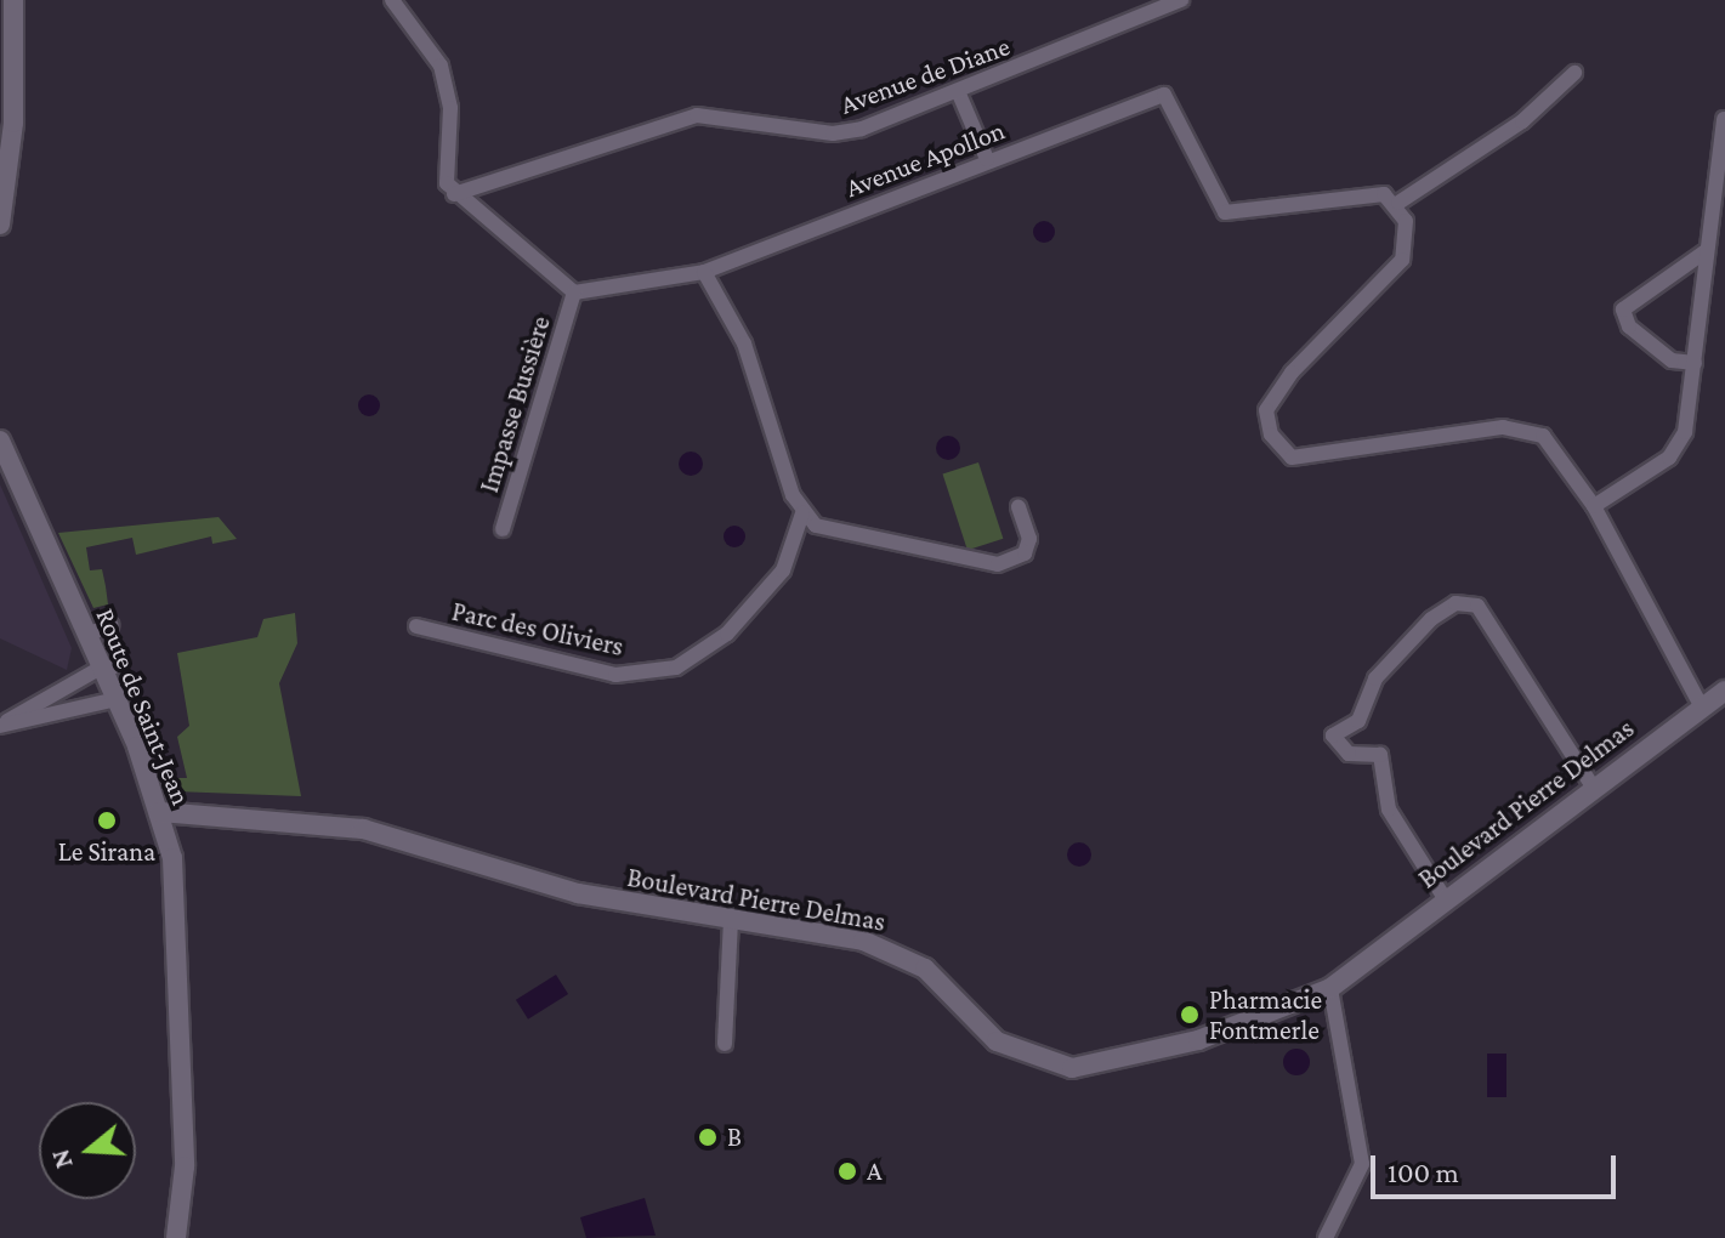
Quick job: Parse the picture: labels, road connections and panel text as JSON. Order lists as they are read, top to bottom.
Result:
{
  "streets": {
    "street": [
      "Avenue de Diane",
      "Avenue Apollon",
      "Impasse Bussière",
      "Parc des Oliviers",
      "Route de Saint-Jean",
      "Boulevard Pierre Delmas"
    ]
  },
  "crossings": [
    ["Avenue Apollon", "Impasse Bussière"],
    ["Route de Saint-Jean", "Boulevard Pierre Delmas"]
  ],
  "places": [
    "Le Sirana",
    "Pharmacie Fontmerle",
    "B",
    "A"
  ],
  "scale_bar": "100 m",
  "north": "left"
}
